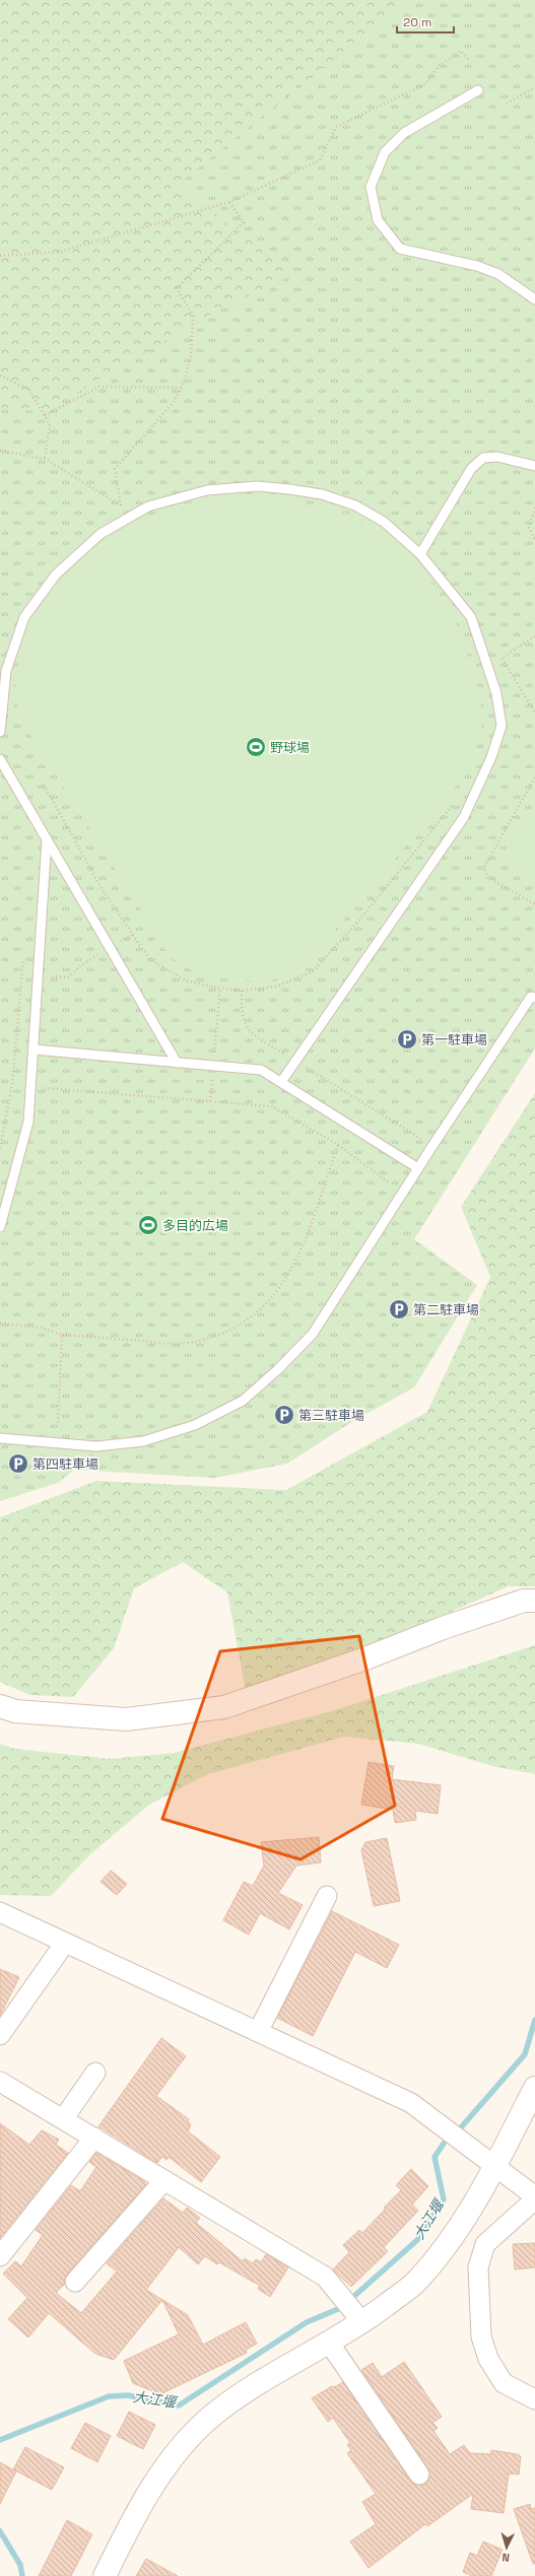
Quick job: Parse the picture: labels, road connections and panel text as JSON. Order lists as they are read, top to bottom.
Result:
{
  "water": ["大江堰"],
  "places": {
    "sports": ["野球場", "多目的広場"],
    "parking": [
      "第一駐車場",
      "第二駐車場",
      "第三駐車場",
      "第四駐車場"
    ]
  },
  "scale_bar": "20 m",
  "north": "bottom"
}
